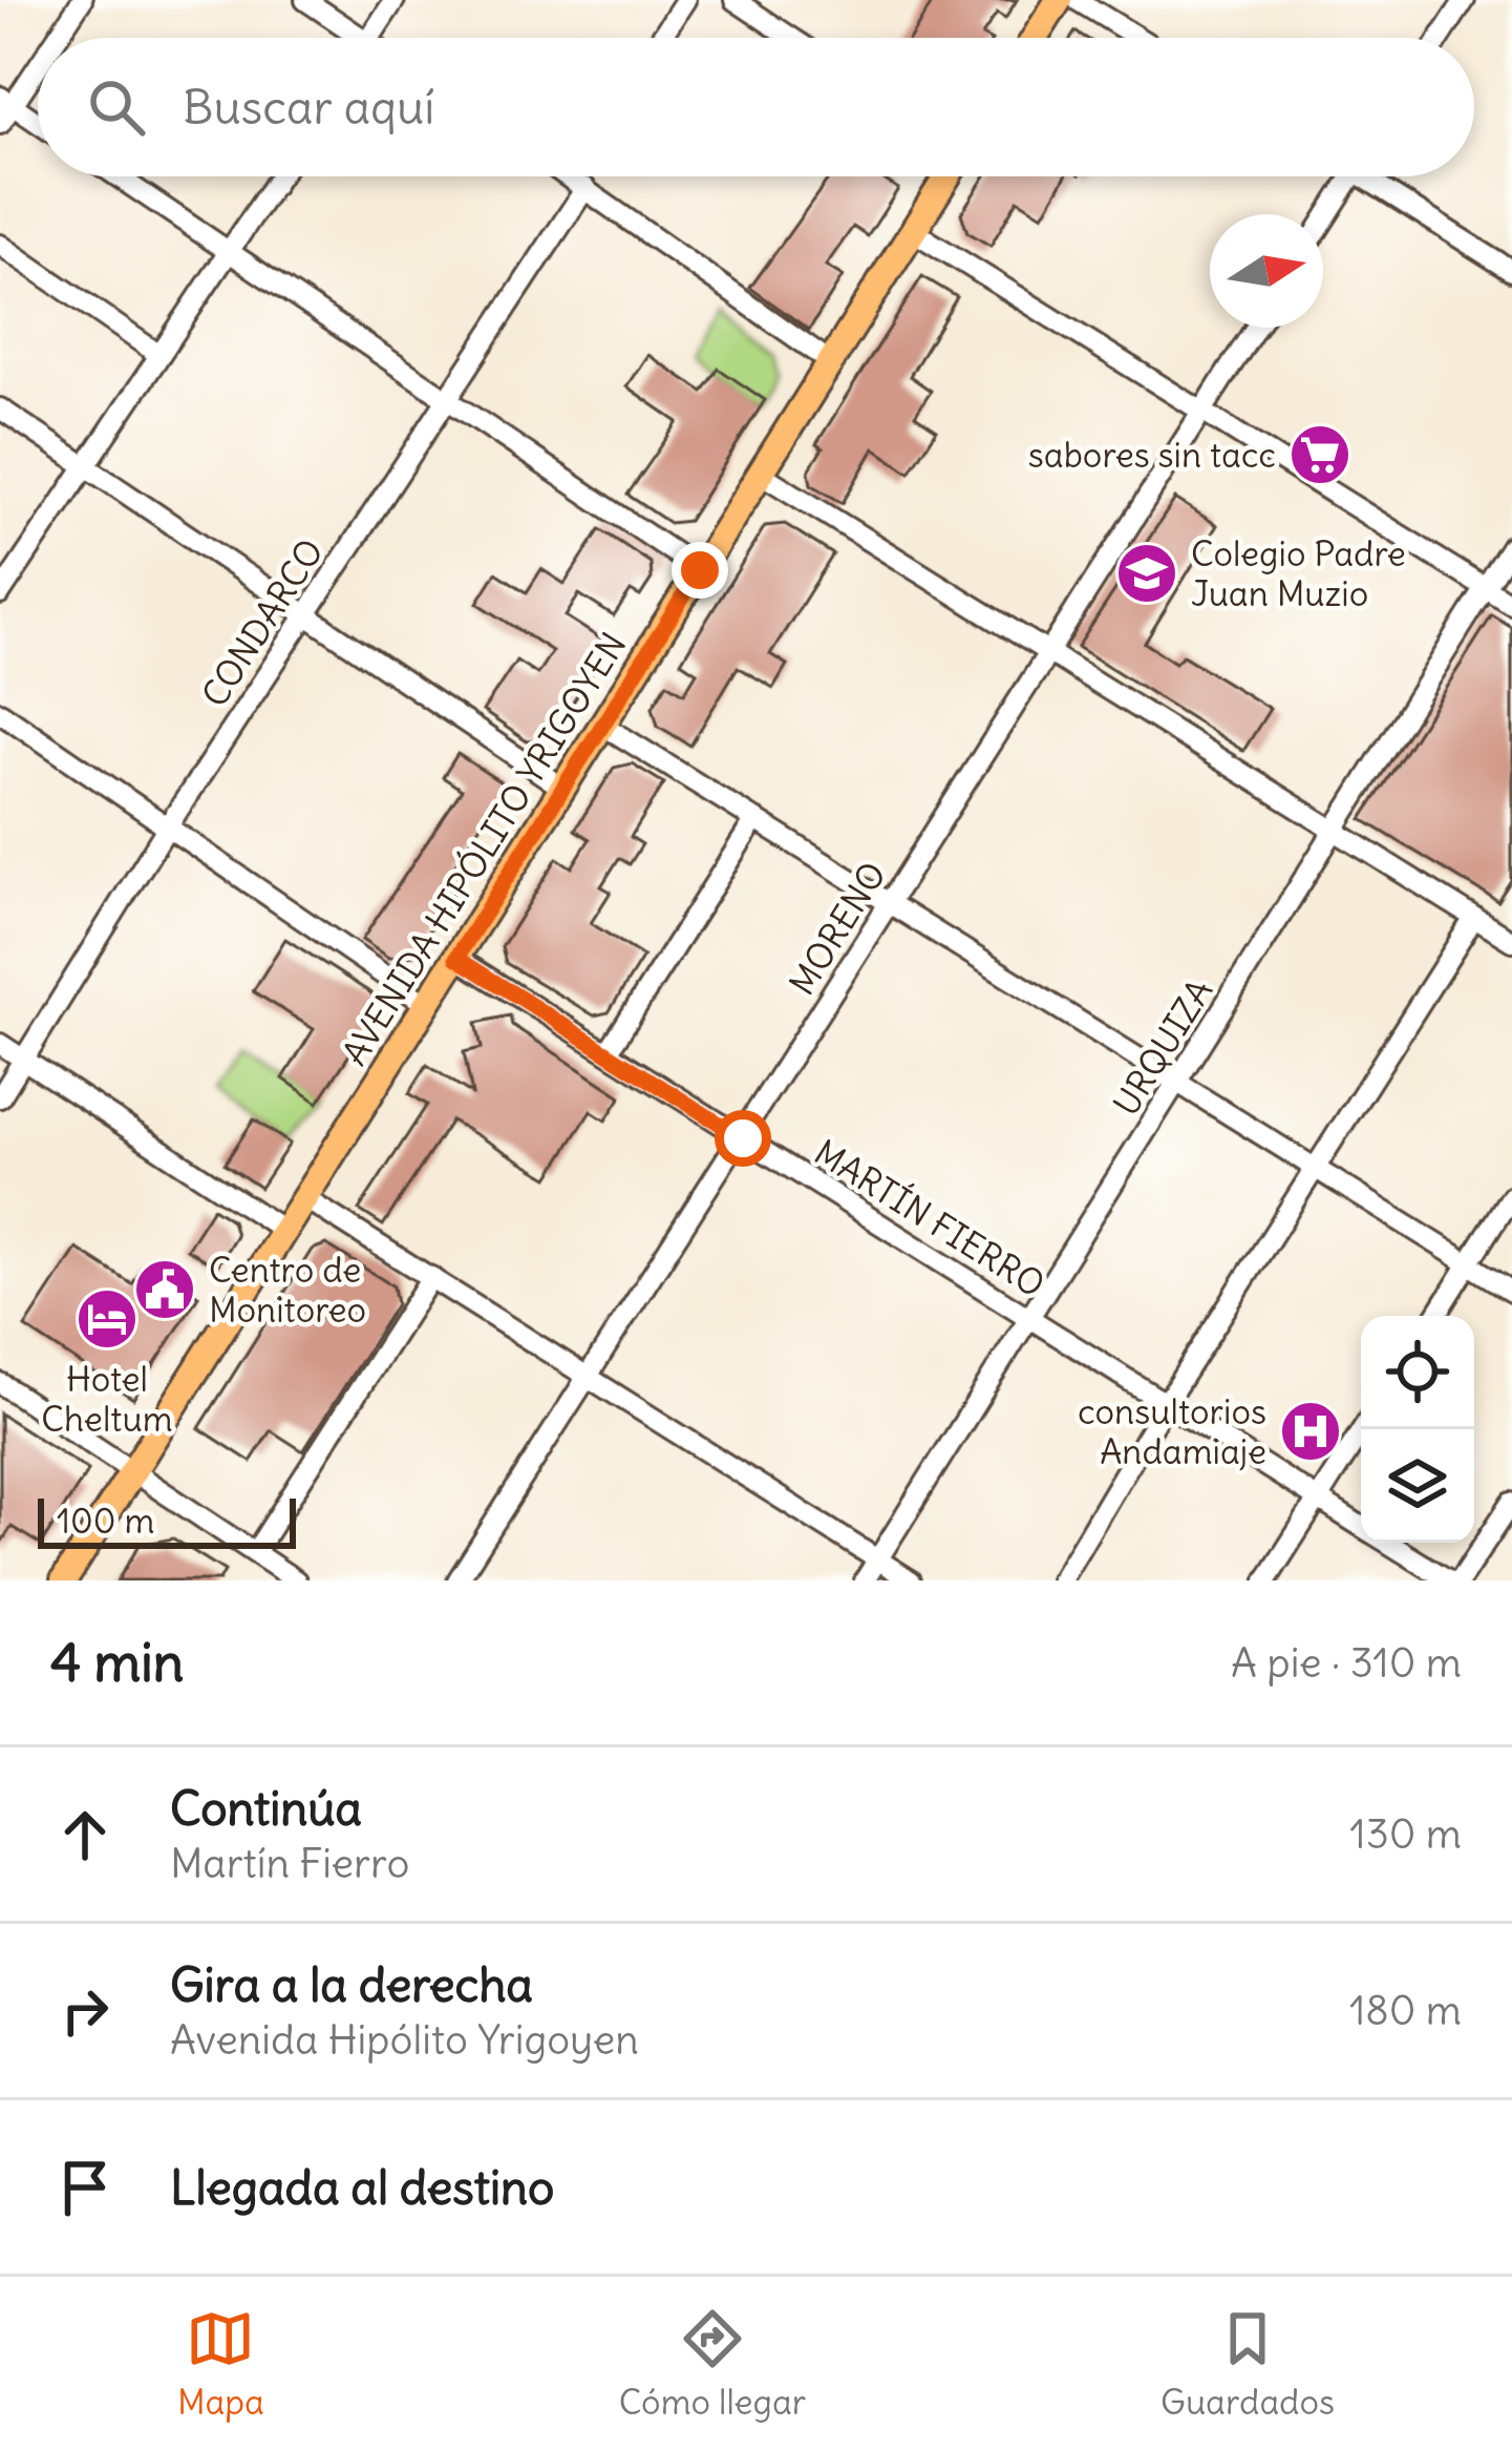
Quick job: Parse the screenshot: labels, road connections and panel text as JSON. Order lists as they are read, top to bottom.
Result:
{
  "streets": {
    "main road": ["AVENIDA HIPÓLITO YRIGOYEN"],
    "street": [
      "CONDARCO",
      "MORENO",
      "URQUIZA",
      "MARTÍN FIERRO"
    ]
  },
  "crossings": [
    ["AVENIDA HIPÓLITO YRIGOYEN", "MARTÍN FIERRO"],
    ["MORENO", "MARTÍN FIERRO"],
    ["URQUIZA", "MARTÍN FIERRO"]
  ],
  "places": {
    "supermarket": ["sabores sin tacc"],
    "school or university": ["Colegio Padre Juan Muzio"],
    "public building": ["Centro de Monitoreo"],
    "hotel": ["Hotel Cheltum"],
    "hospital": ["consultorios Andamiaje"]
  },
  "scale_bar": "100 m",
  "north": "right",
  "page": {
    "search": "Buscar aquí",
    "scale": "100 m",
    "heading": ["4 min", "A pie · 310 m"],
    "list": [
      ["Continúa", "Martín Fierro", "130 m"],
      ["Gira a la derecha", "Avenida Hipólito Yrigoyen", "180 m"],
      "Llegada al destino"
    ],
    "nav": ["Mapa", "Cómo llegar", "Guardados"]
  }
}
